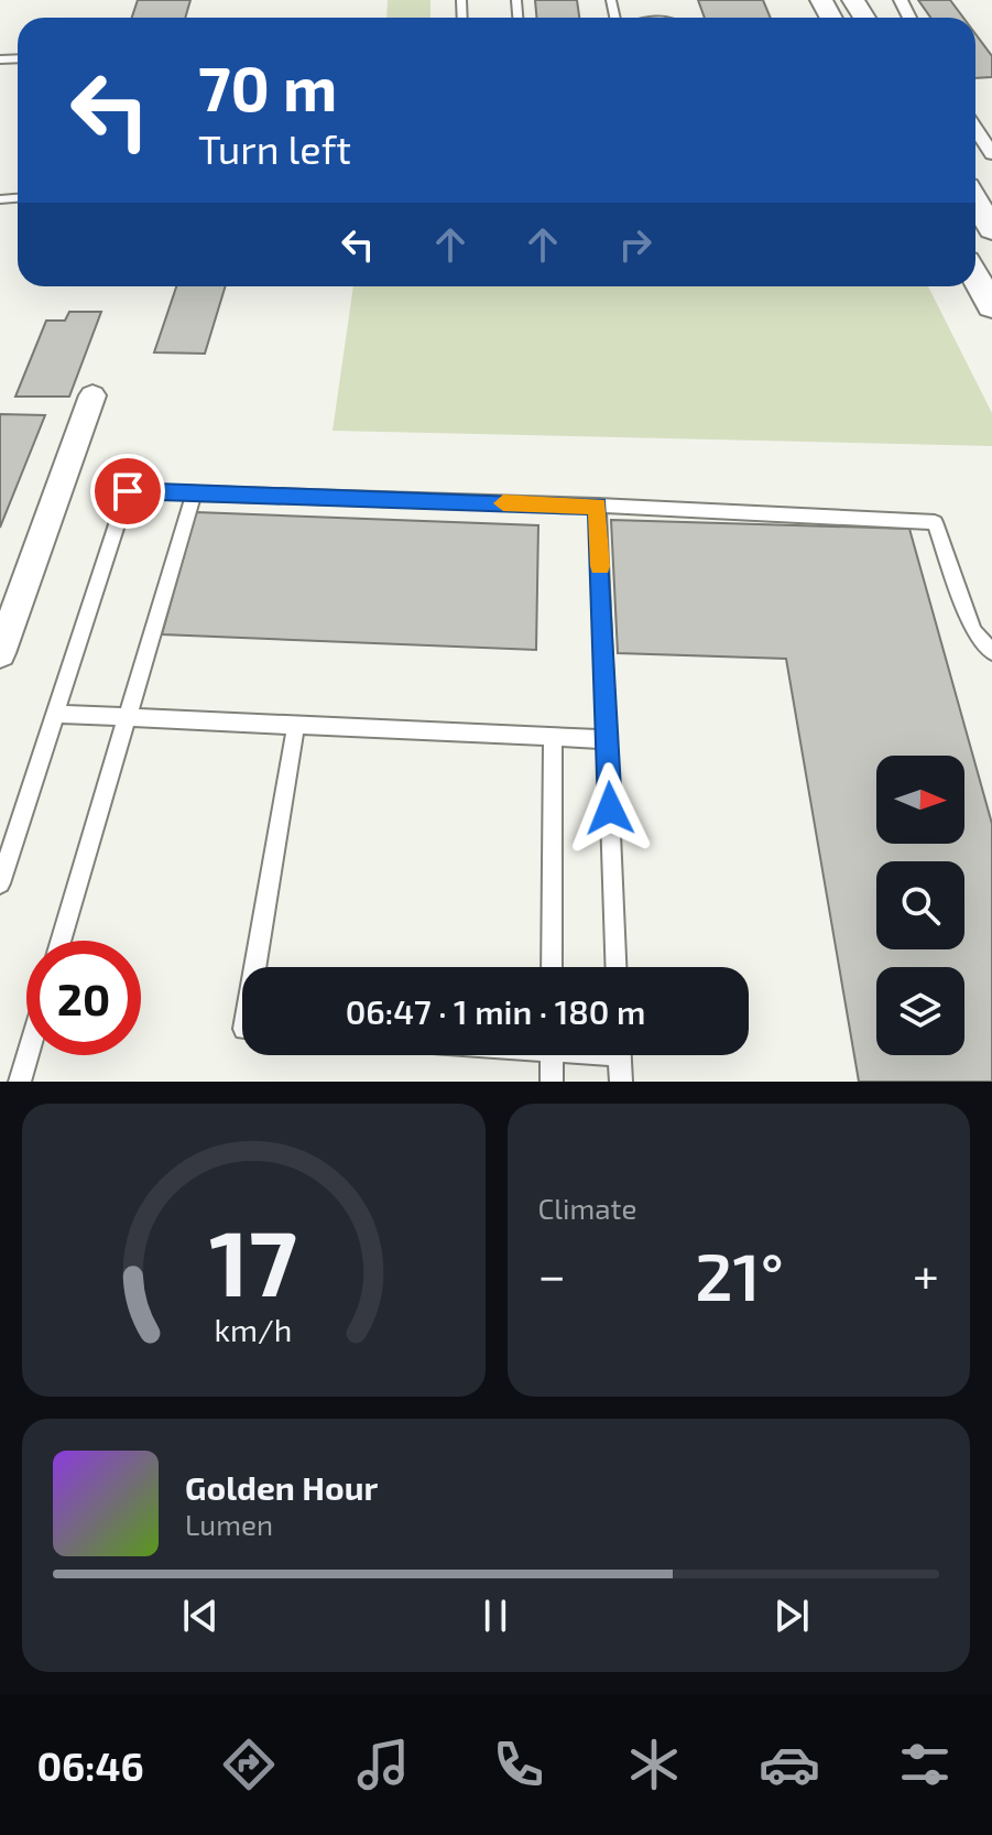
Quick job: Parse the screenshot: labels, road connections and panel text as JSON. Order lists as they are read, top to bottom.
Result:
{
  "north": "right",
  "page": {
    "turn": ["70 m", "Turn left"],
    "limit": "20",
    "trip": "06:47 · 1 min · 180 m",
    "tile": "Climate",
    "heat": ["−", "21°", "+"],
    "song": ["Golden Hour", "Lumen"],
    "tabs": "06:46",
    "gauge": ["17", "km/h"]
  }
}
